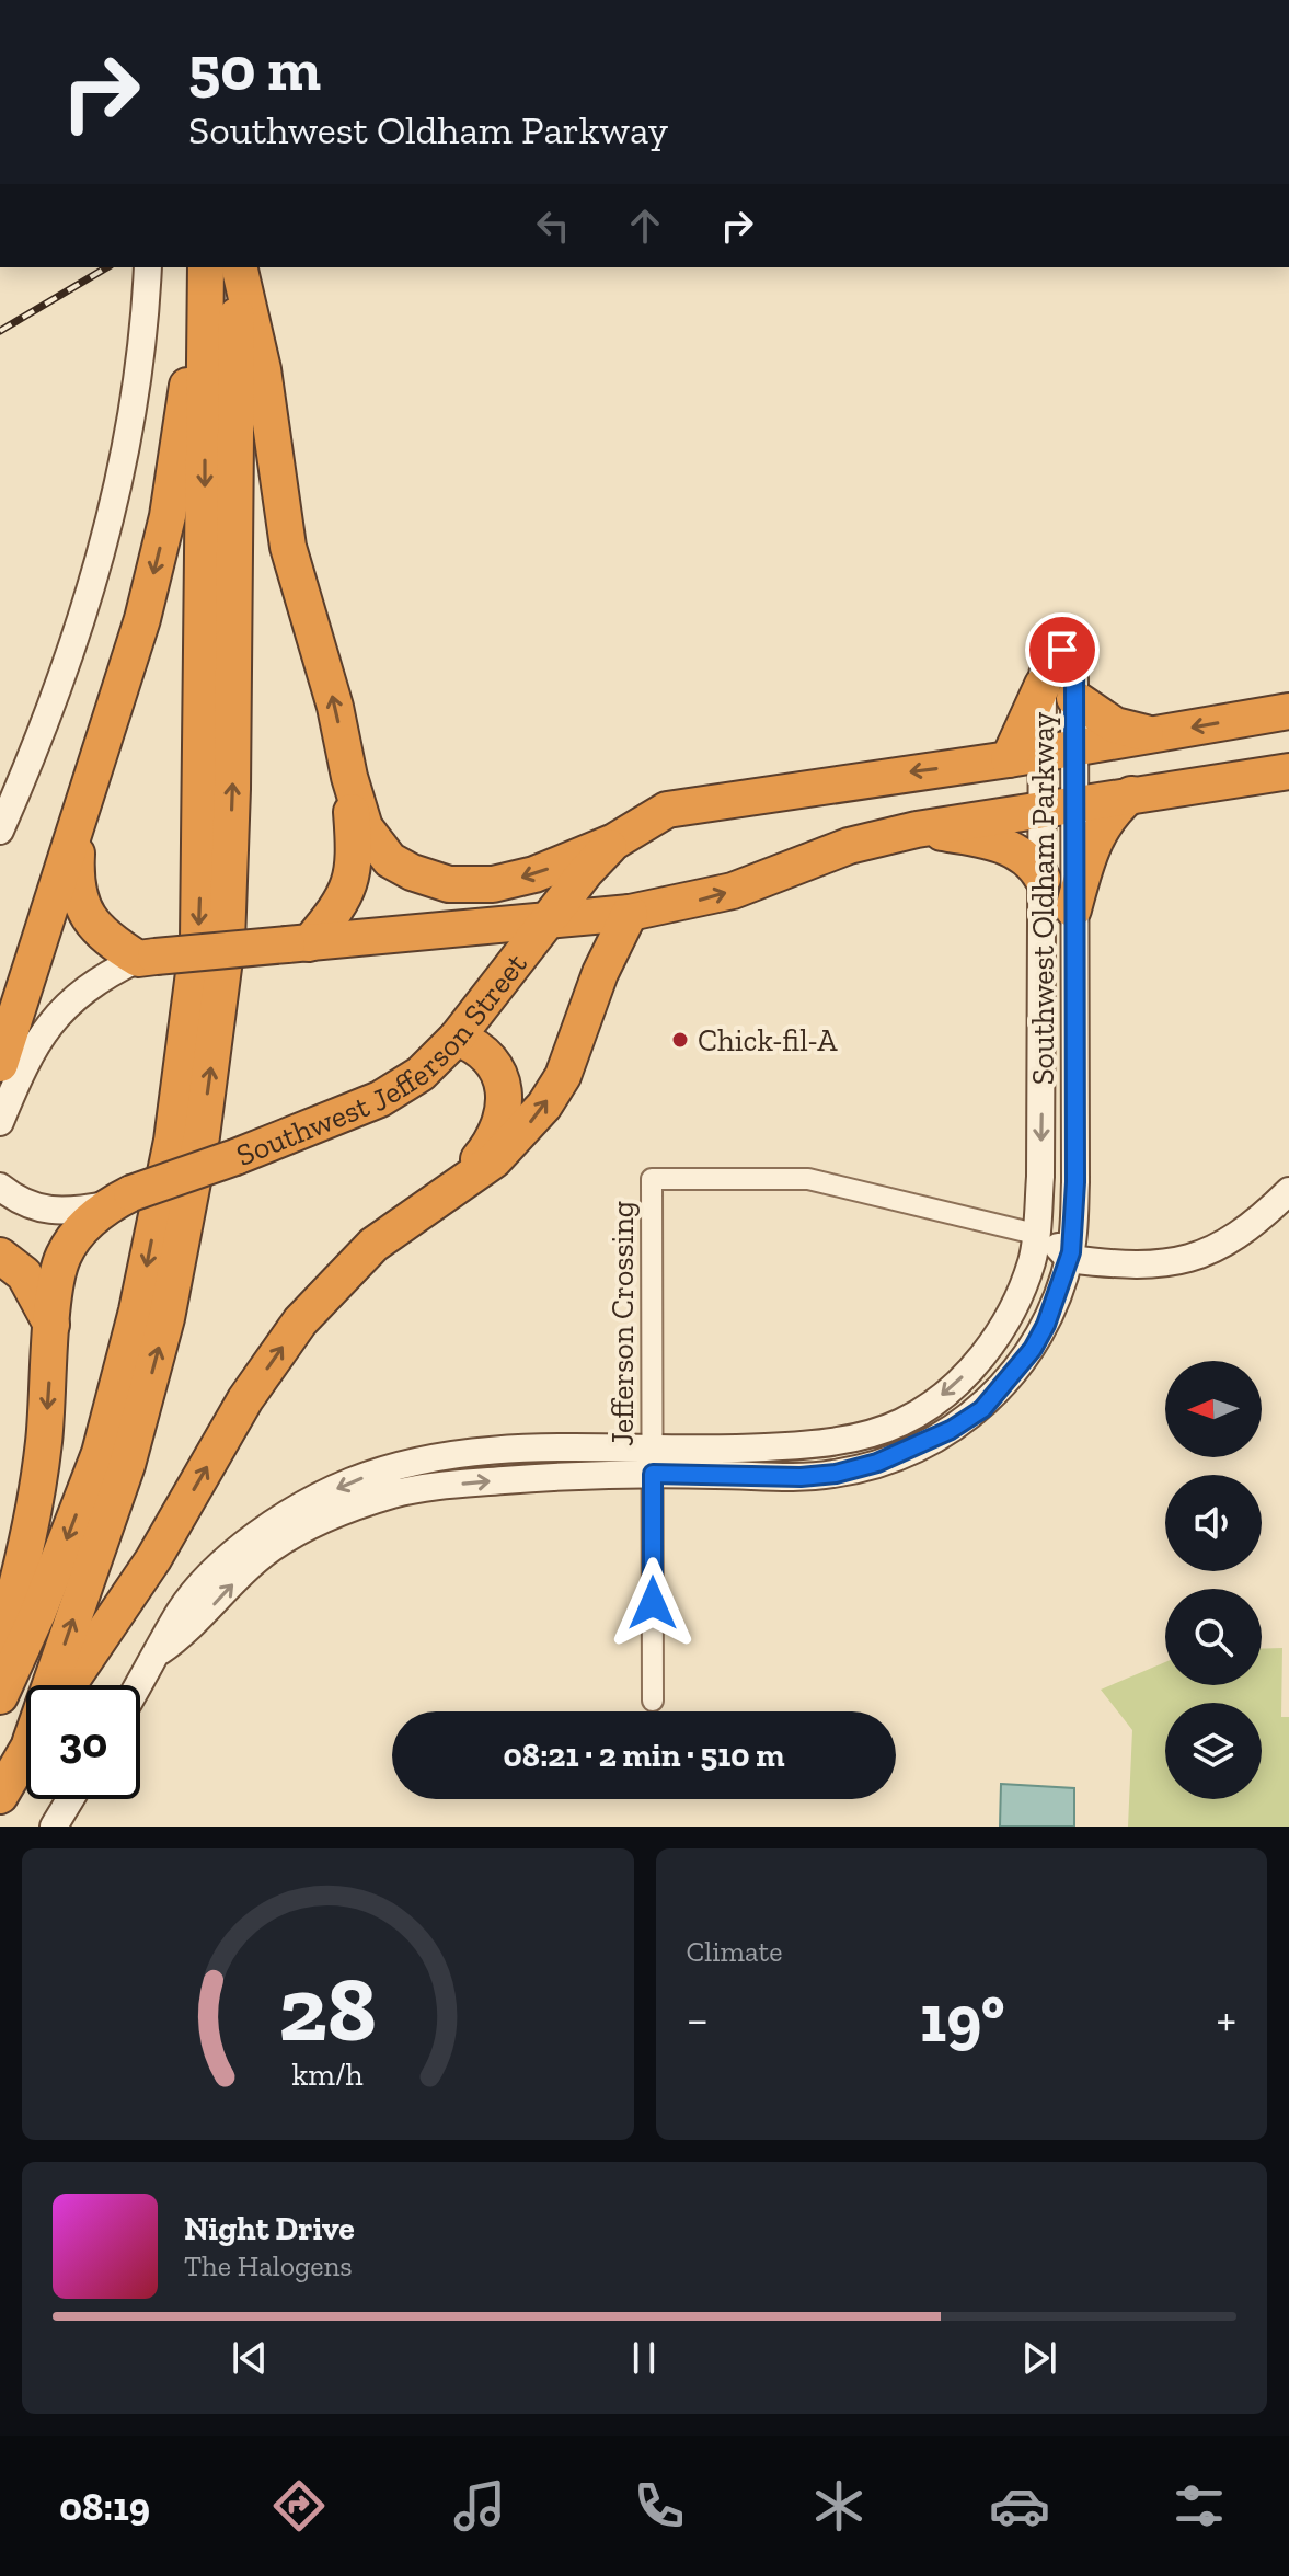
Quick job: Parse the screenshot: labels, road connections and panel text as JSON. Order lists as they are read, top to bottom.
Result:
{
  "streets": {
    "highway": ["Southwest Jefferson Street"],
    "street": ["Southwest Oldham Parkway", "Jefferson Crossing"]
  },
  "crossings": [
    ["Southwest Oldham Parkway", "Jefferson Crossing"]
  ],
  "places": ["Chick-fil-A"],
  "north": "left",
  "page": {
    "turn": ["50 m", "Southwest Oldham Parkway"],
    "limit": "30",
    "trip": "08:21 · 2 min · 510 m",
    "tile": "Climate",
    "heat": ["−", "19°", "+"],
    "song": ["Night Drive", "The Halogens"],
    "tabs": "08:19",
    "gauge": ["28", "km/h"]
  }
}
